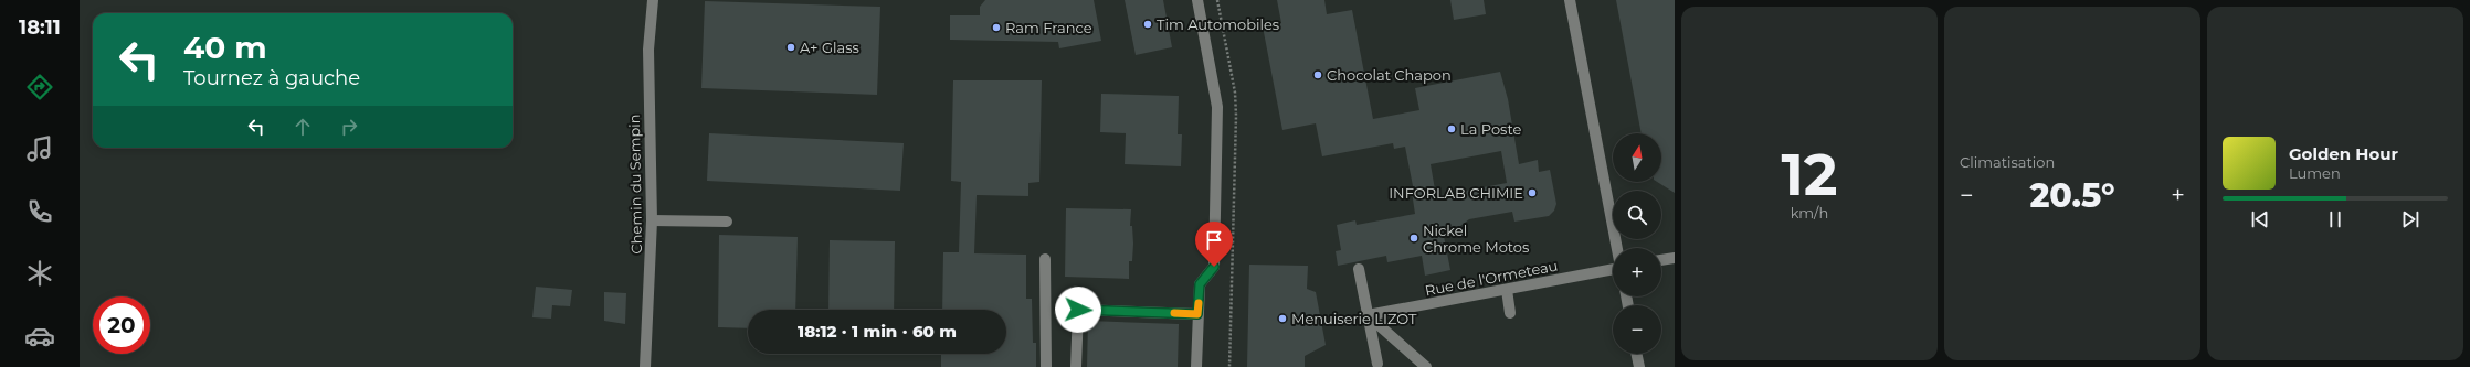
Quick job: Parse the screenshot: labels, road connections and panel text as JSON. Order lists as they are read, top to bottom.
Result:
{
  "streets": {
    "street": ["Chemin du Sempin", "Rue de l'Ormeteau"]
  },
  "places": [
    "Tim Automobiles",
    "Ram France",
    "A+ Glass",
    "Chocolat Chapon",
    "La Poste",
    "INFORLAB CHIMIE",
    "Nickel Chrome Motos",
    "Menuiserie LIZOT"
  ],
  "north": "top",
  "page": {
    "tabs": "18:11",
    "tile": [
      ["12", "km/h"],
      "Climatisation"
    ],
    "turn": ["40 m", "Tournez à gauche"],
    "map_buttons": ["+", "−"],
    "song": ["Golden Hour", "Lumen"],
    "heat": ["−", "20.5°", "+"],
    "limit": "20",
    "trip": "18:12 · 1 min · 60 m"
  }
}
